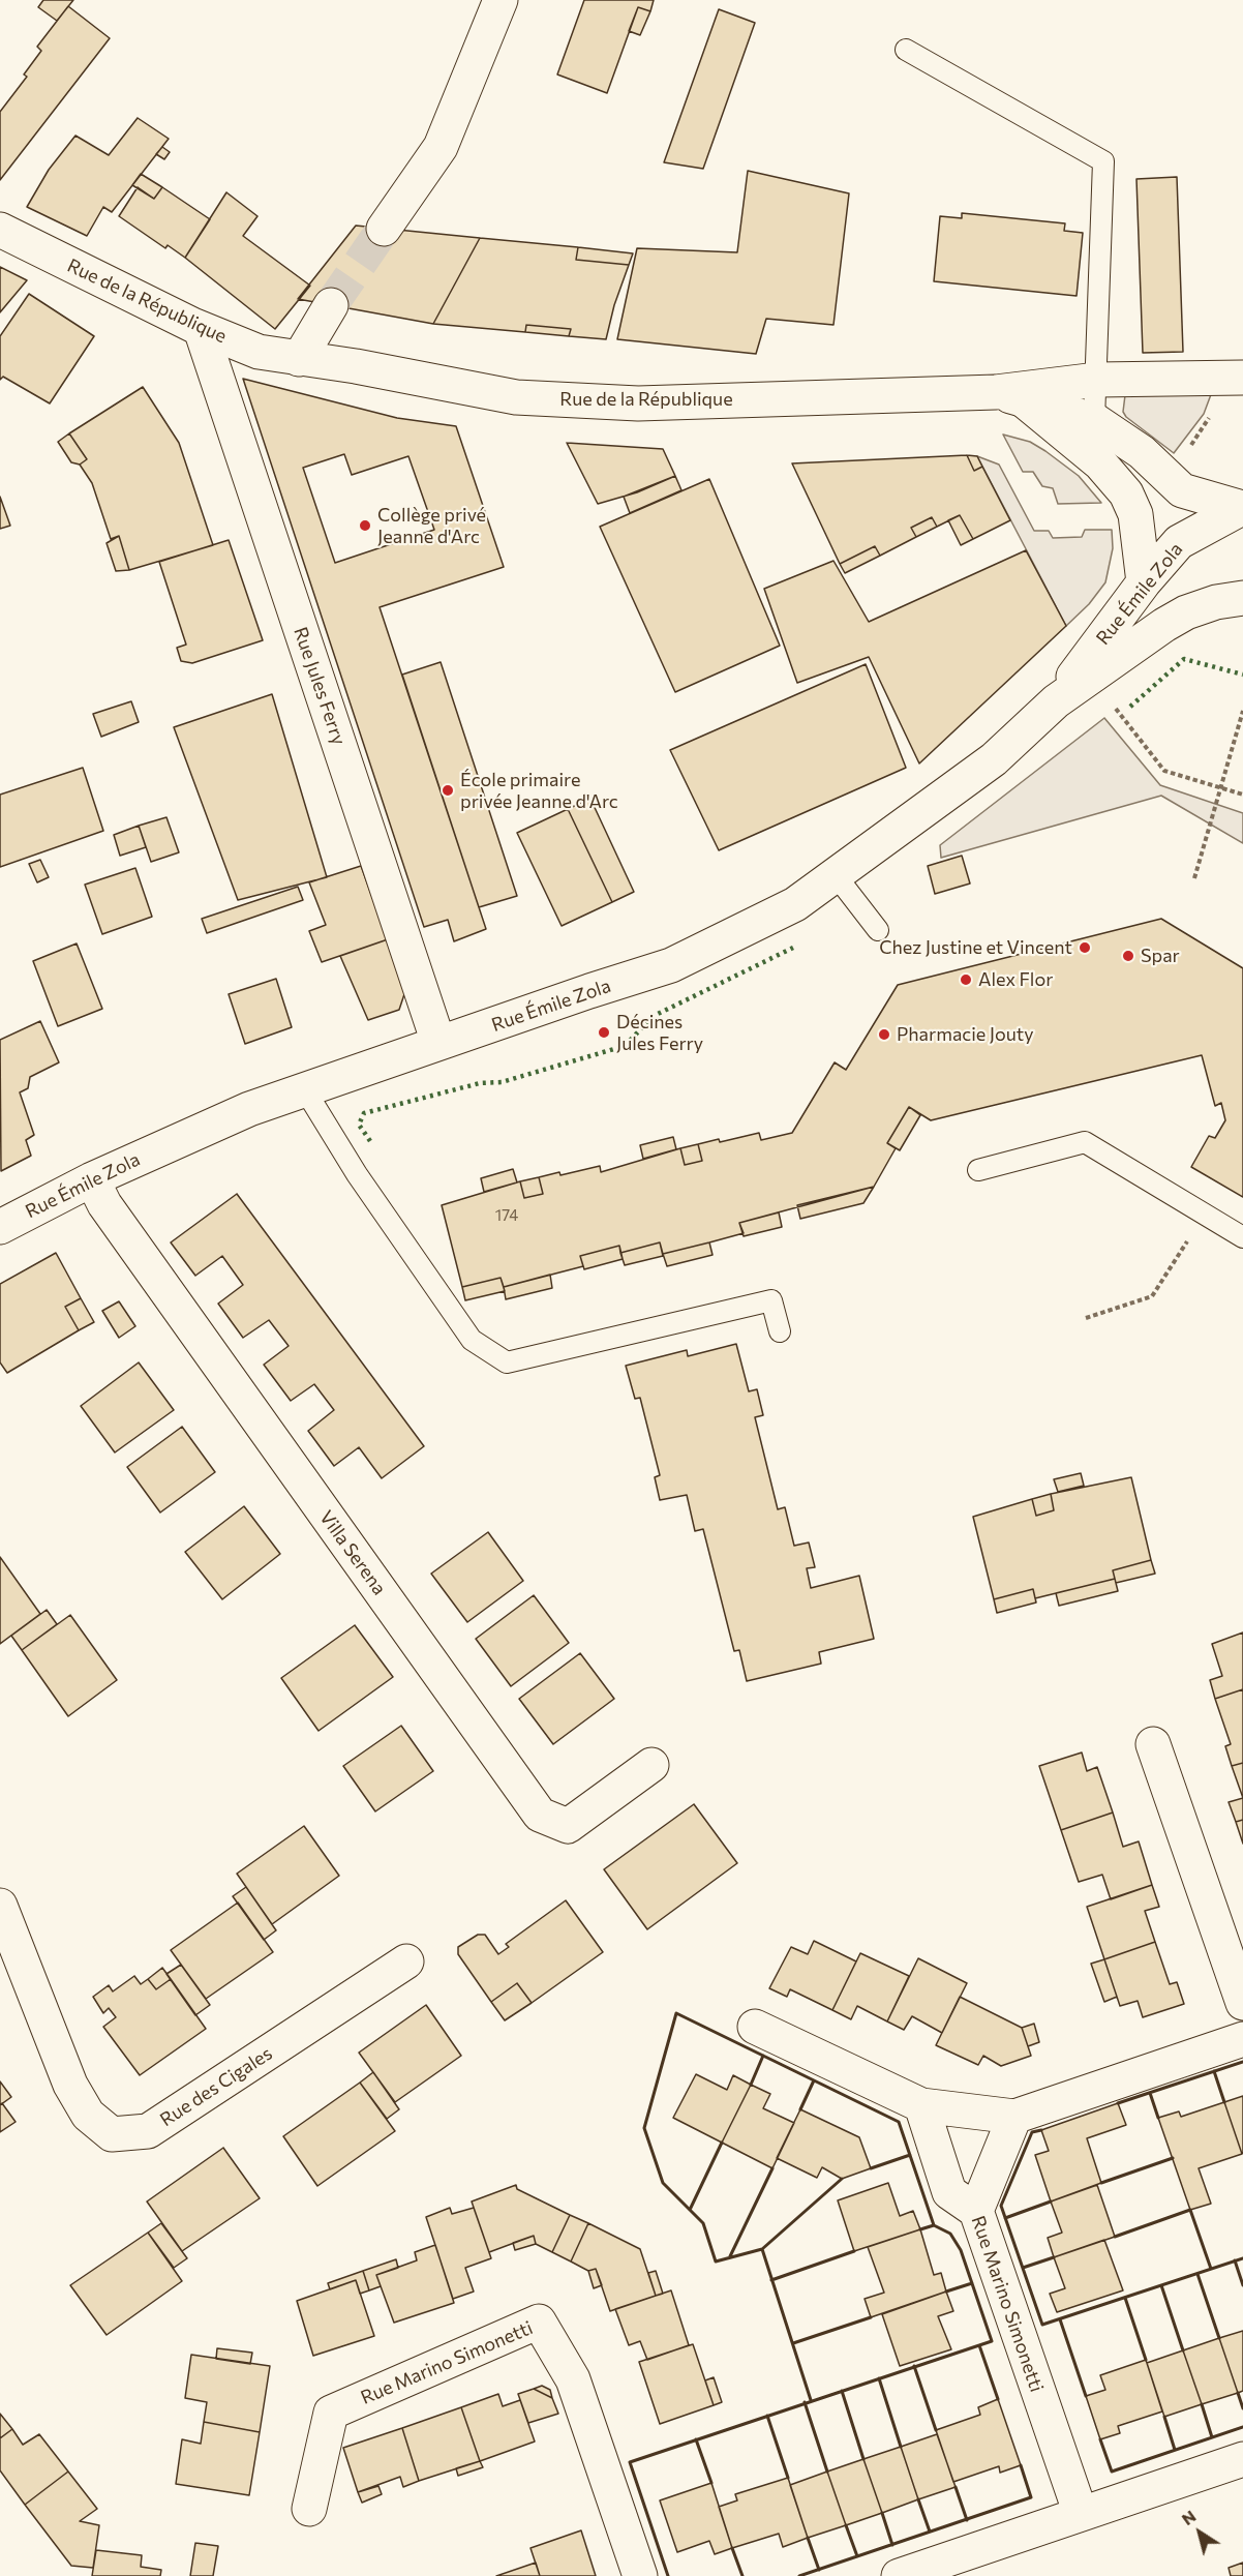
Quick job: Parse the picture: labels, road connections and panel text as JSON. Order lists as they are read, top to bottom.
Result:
{
  "streets": {
    "street": [
      "Rue de la République",
      "Rue Émile Zola",
      "Rue Jules Ferry",
      "Villa Serena",
      "Rue des Cigales",
      "Rue Marino Simonetti"
    ]
  },
  "crossings": [
    ["Rue de la République", "Rue Émile Zola"],
    ["Rue de la République", "Rue Jules Ferry"],
    ["Rue Émile Zola", "Rue Jules Ferry"],
    ["Rue Émile Zola", "Villa Serena"]
  ],
  "places": [
    "Collège privé Jeanne d'Arc",
    "École primaire privée Jeanne d'Arc",
    "Chez Justine et Vincent",
    "Spar",
    "Alex Flor",
    "Décines Jules Ferry",
    "Pharmacie Jouty"
  ],
  "house_numbers": ["174"],
  "north": "top left"
}
